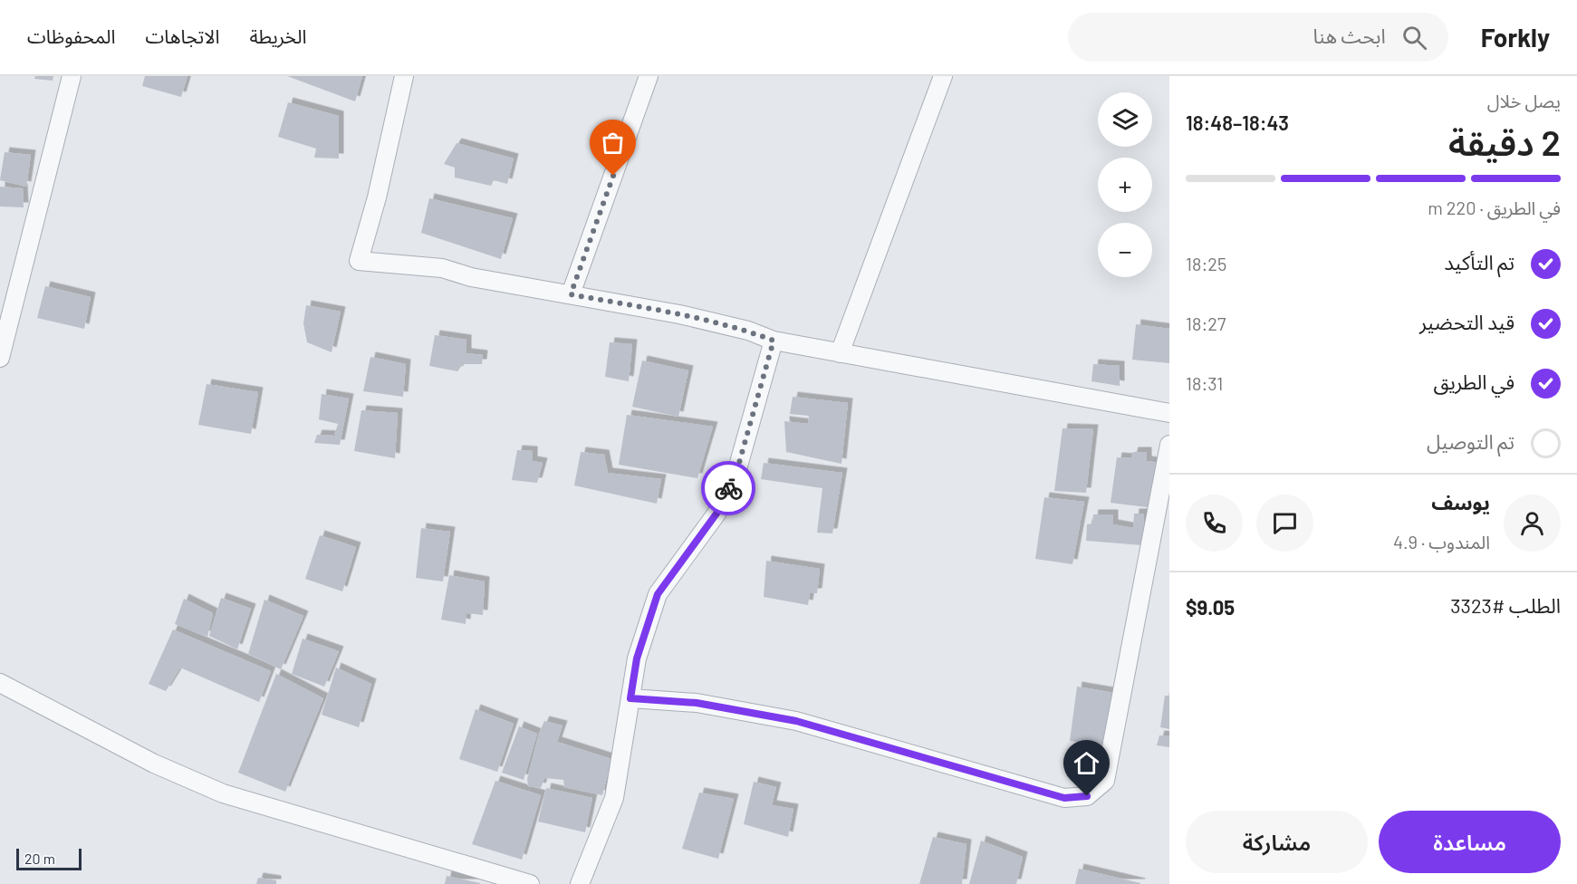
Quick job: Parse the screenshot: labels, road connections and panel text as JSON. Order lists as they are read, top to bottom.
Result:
{
  "scale_bar": "20 m",
  "page": {
    "header": "Forkly",
    "search": "ابحث هنا",
    "nav": ["الخريطة", "الاتجاهات", "المحفوظات"],
    "heading": ["2 دقيقة", "يصل خلال", "18:43–18:48"],
    "panel": [
      "يوسف",
      "المندوب · 4.9",
      "الطلب #3323",
      "$9.05"
    ],
    "map_buttons": ["+", "−"],
    "bar": "في الطريق · 220 m",
    "list": [
      ["تم التأكيد", "18:25"],
      ["قيد التحضير", "18:27"],
      ["في الطريق", "18:31"],
      "تم التوصيل"
    ],
    "buttons": ["مساعدة", "مشاركة"],
    "scale": "20 m"
  }
}
